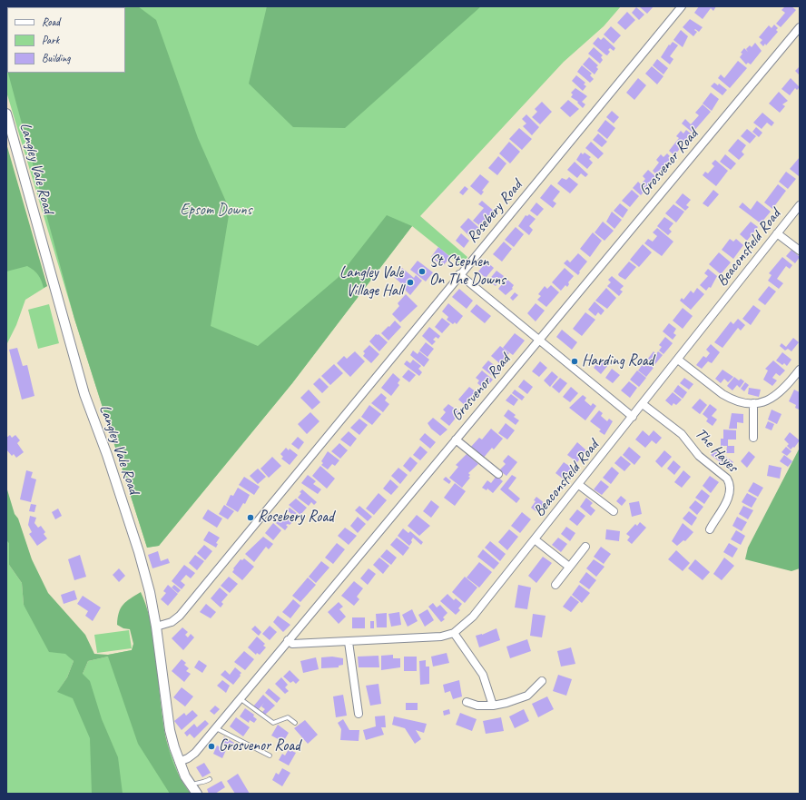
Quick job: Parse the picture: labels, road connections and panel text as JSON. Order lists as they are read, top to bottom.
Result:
{
  "streets": {
    "street": [
      "Grosvenor Road",
      "Langley Vale Road",
      "Rosebery Road",
      "Beaconsfield Road",
      "The Hayes"
    ]
  },
  "crossings": [
    ["Grosvenor Road", "Langley Vale Road"],
    ["Grosvenor Road", "Beaconsfield Road"],
    ["Langley Vale Road", "Rosebery Road"],
    ["Beaconsfield Road", "The Hayes"]
  ],
  "parks": ["Epsom Downs"],
  "places": [
    "St Stephen On The Downs",
    "Langley Vale Village Hall",
    "Harding Road",
    "Rosebery Road",
    "Grosvenor Road"
  ],
  "legend": ["Road", "Park", "Building"]
}
